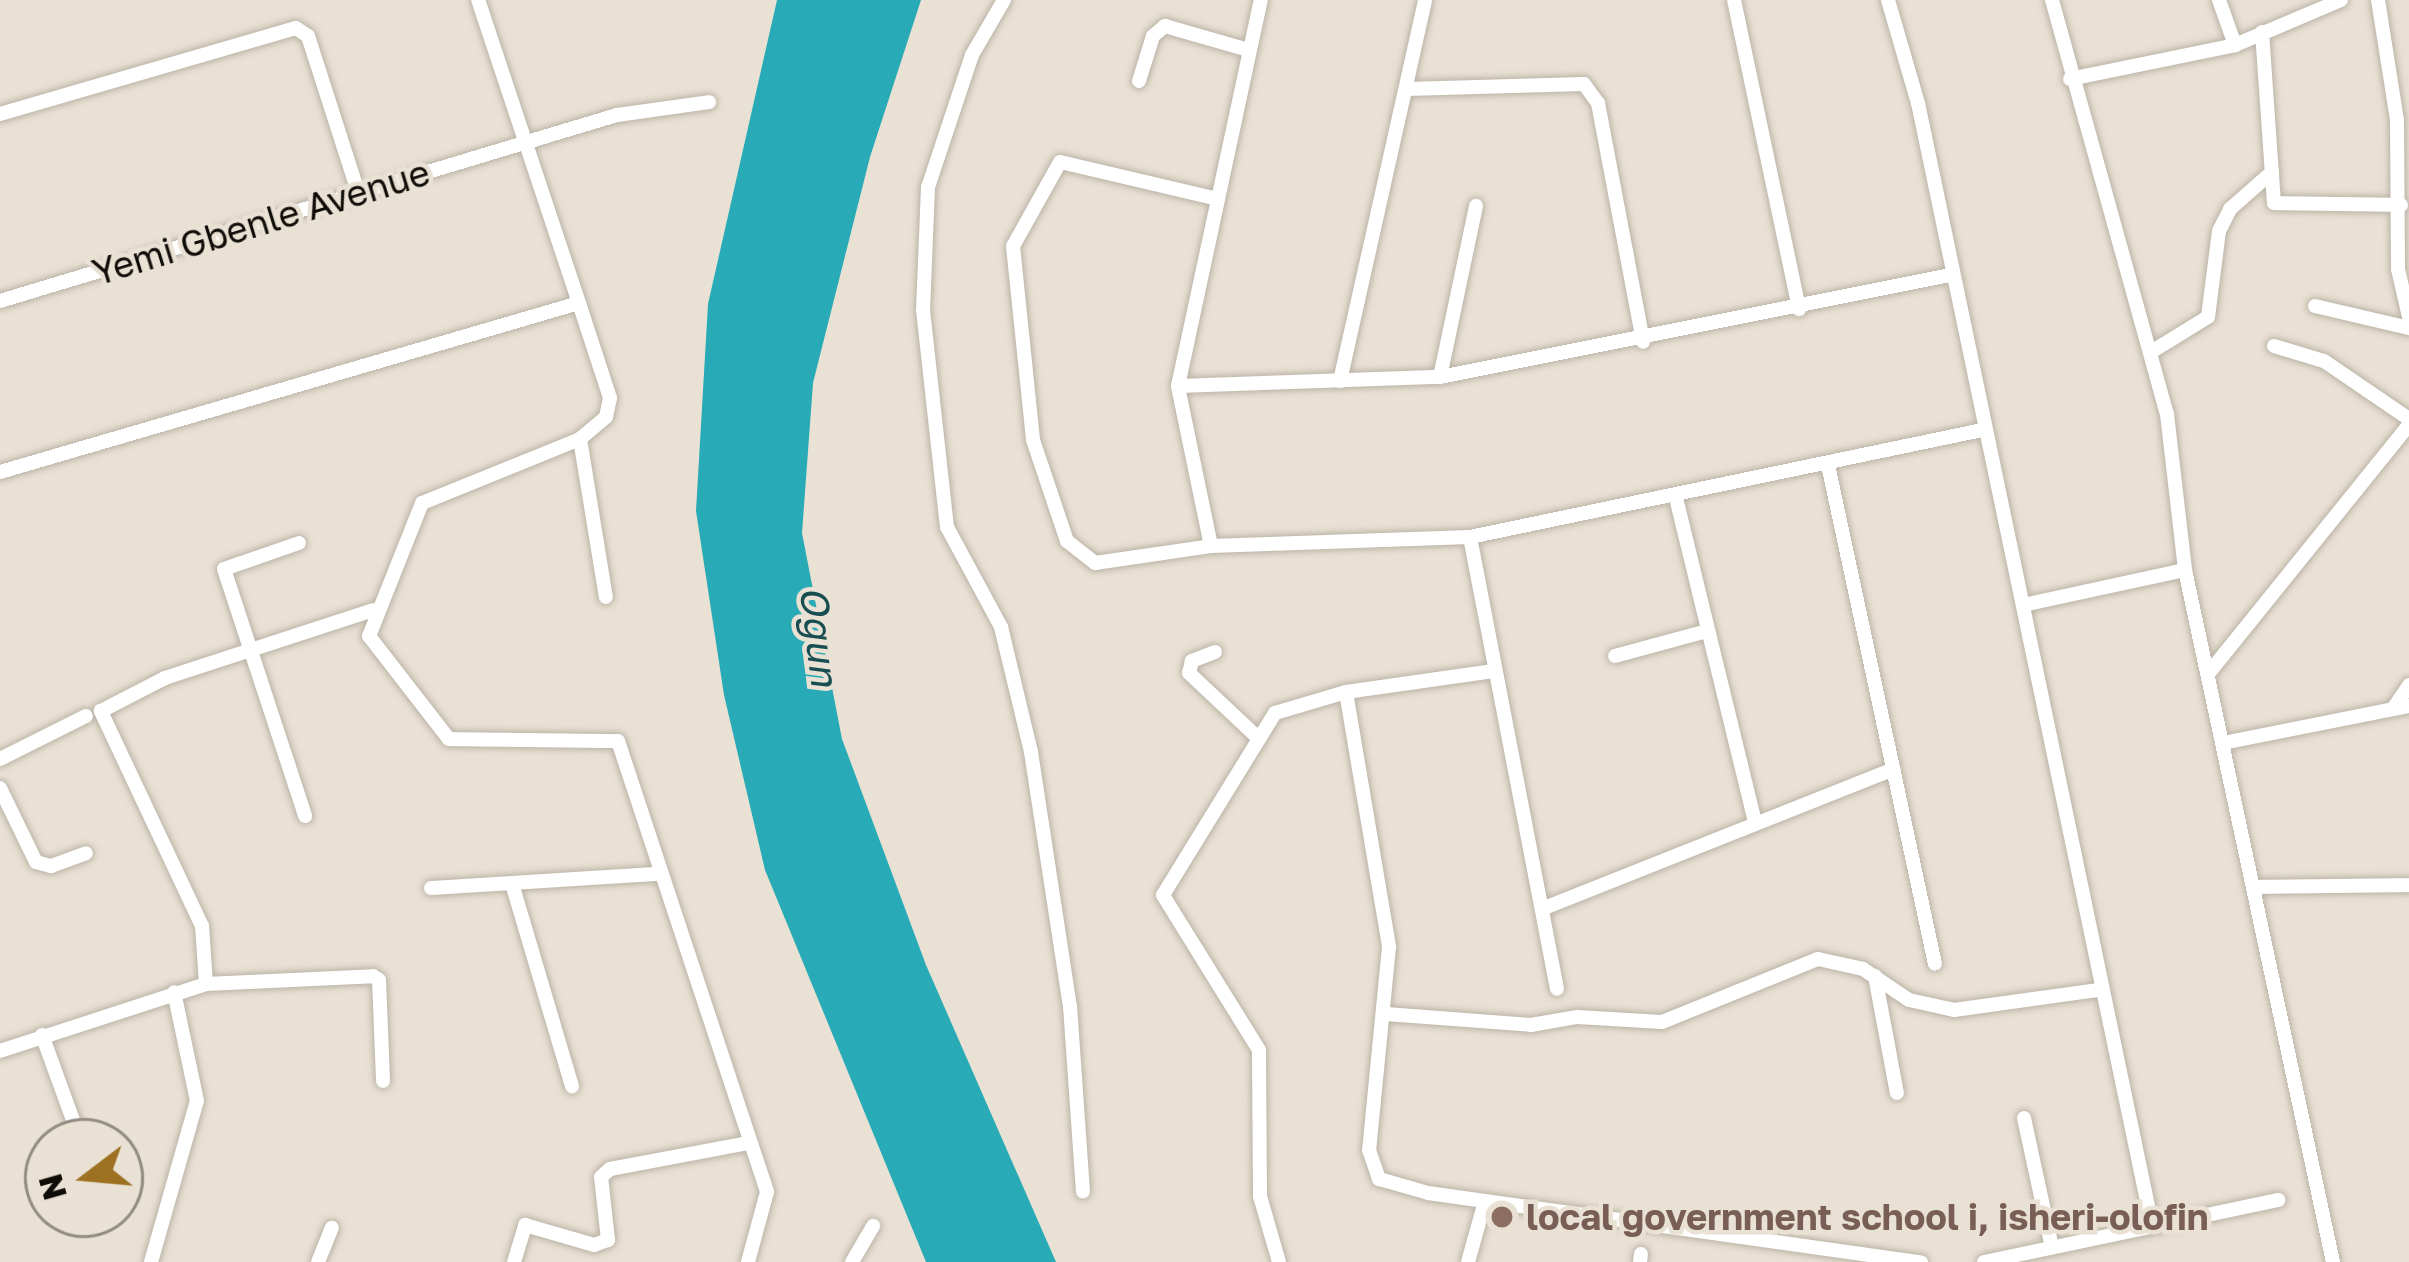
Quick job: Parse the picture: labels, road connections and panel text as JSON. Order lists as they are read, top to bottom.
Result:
{
  "streets": {
    "street": ["Yemi Gbenle Avenue"]
  },
  "water": ["Ogun"],
  "places": ["local government school i, isheri-olofin"],
  "north": "left"
}
